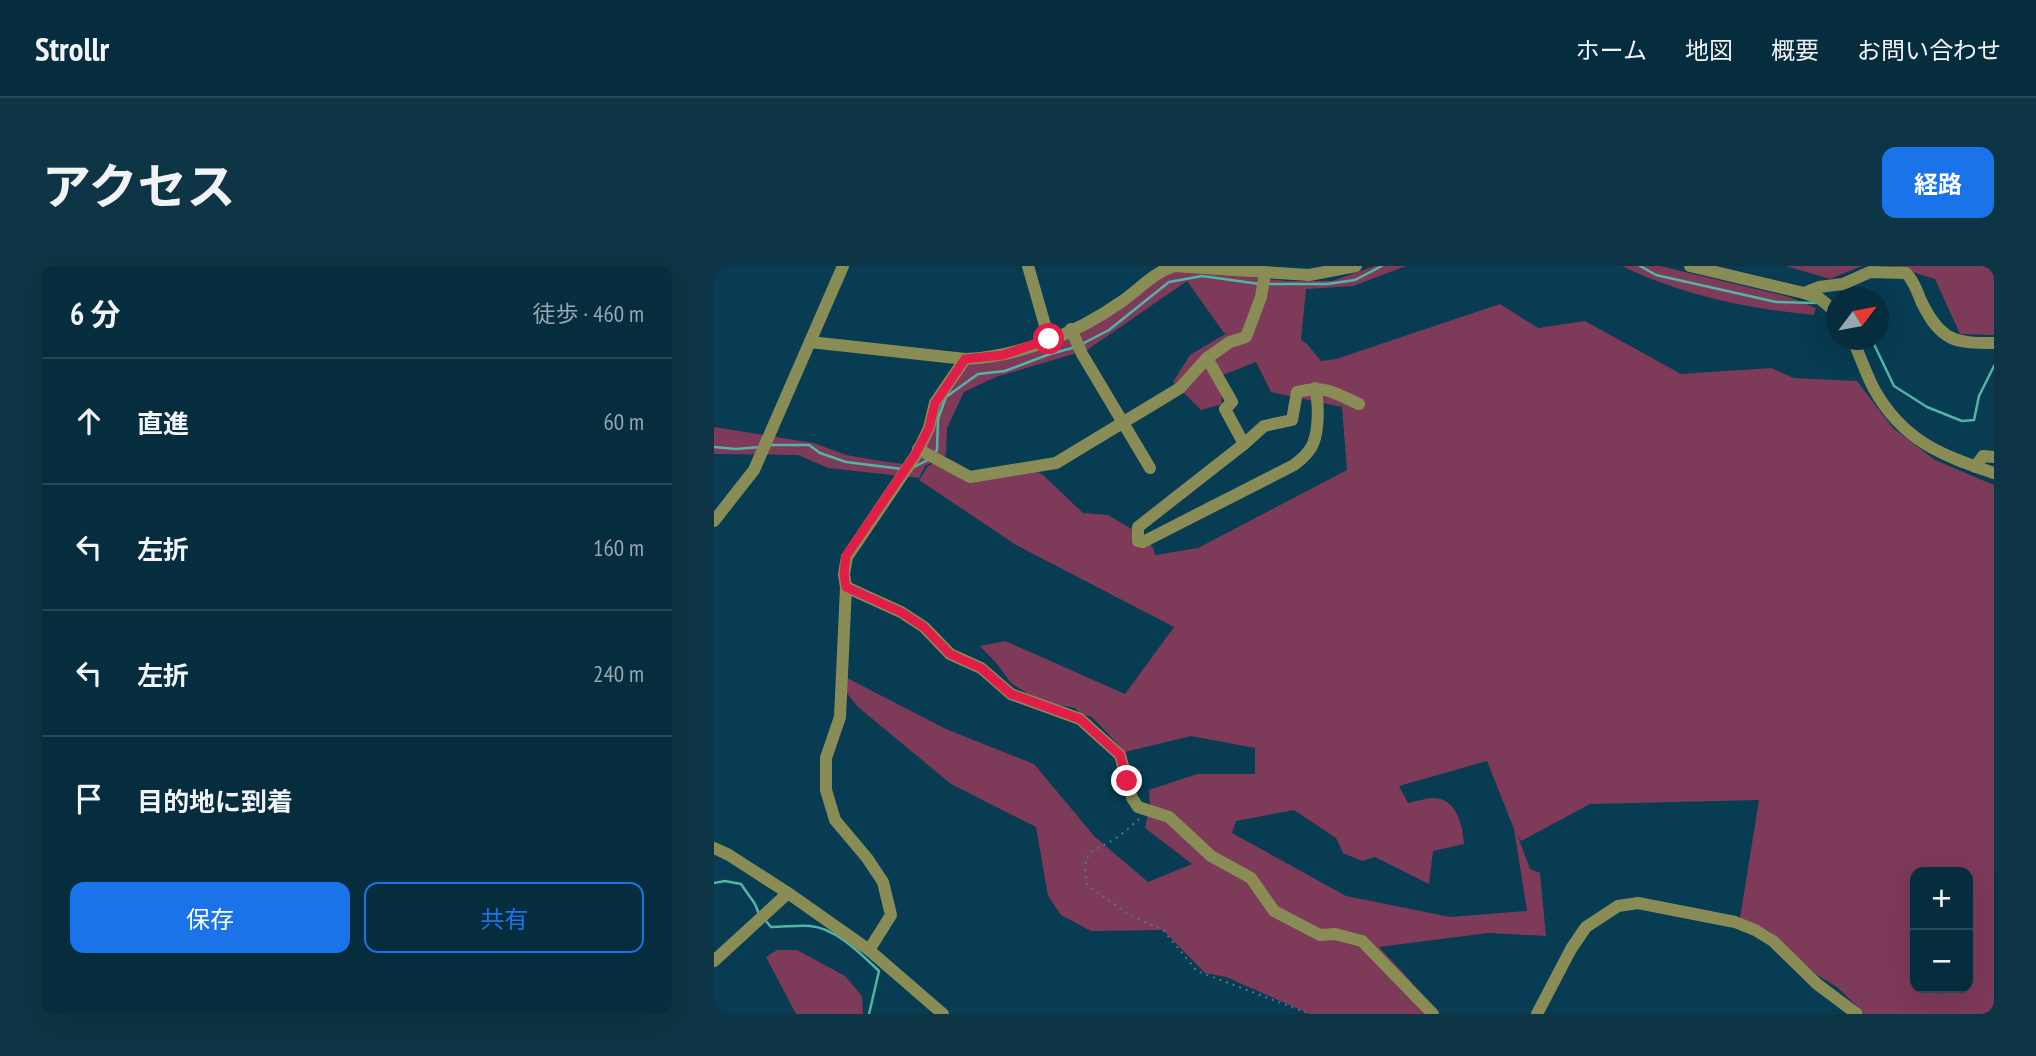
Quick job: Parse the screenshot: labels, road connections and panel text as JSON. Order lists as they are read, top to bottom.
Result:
{
  "north": "top right",
  "page": {
    "header": "Strollr",
    "nav": [
      "ホーム",
      "地図",
      "概要",
      "お問い合わせ"
    ],
    "title": "アクセス",
    "buttons": [
      "経路",
      ["保存", "共有"]
    ],
    "heading": ["6 分", "徒歩 · 460 m"],
    "list": [
      ["直進", "60 m"],
      ["左折", "160 m"],
      ["左折", "240 m"],
      "目的地に到着"
    ],
    "map_buttons": ["+", "−"]
  }
}
